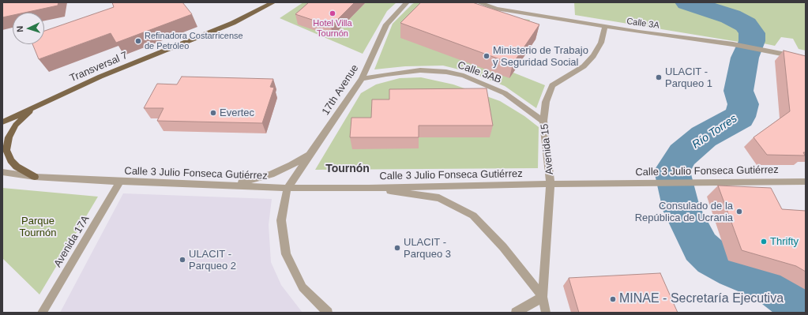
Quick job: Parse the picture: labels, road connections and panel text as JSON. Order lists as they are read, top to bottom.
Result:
{
  "streets": {
    "main road": ["Transversal 7"],
    "street": [
      "Calle 3A",
      "Calle 3AB",
      "17th Avenue",
      "Avenida 15",
      "Calle 3 Julio Fonseca Gutiérrez",
      "Avenida 17A"
    ]
  },
  "crossings": [
    ["Calle 3A", "Avenida 15"],
    ["Calle 3AB", "17th Avenue"],
    ["Calle 3AB", "Avenida 15"],
    ["17th Avenue", "Calle 3 Julio Fonseca Gutiérrez"],
    ["Avenida 15", "Calle 3 Julio Fonseca Gutiérrez"],
    ["Calle 3 Julio Fonseca Gutiérrez", "Avenida 17A"]
  ],
  "districts": ["Tournón"],
  "water": ["Río Torres"],
  "parks": ["Parque Tournón"],
  "places": [
    "Hotel Villa Tournón",
    "Refinadora Costarricense de Petróleo",
    "Ministerio de Trabajo y Seguridad Social",
    "ULACIT - Parqueo 1",
    "Evertec",
    "Consulado de la República de Ucrania",
    "Thrifty",
    "ULACIT - Parqueo 3",
    "ULACIT - Parqueo 2",
    "MINAE - Secretaría Ejecutiva"
  ],
  "north": "left"
}
